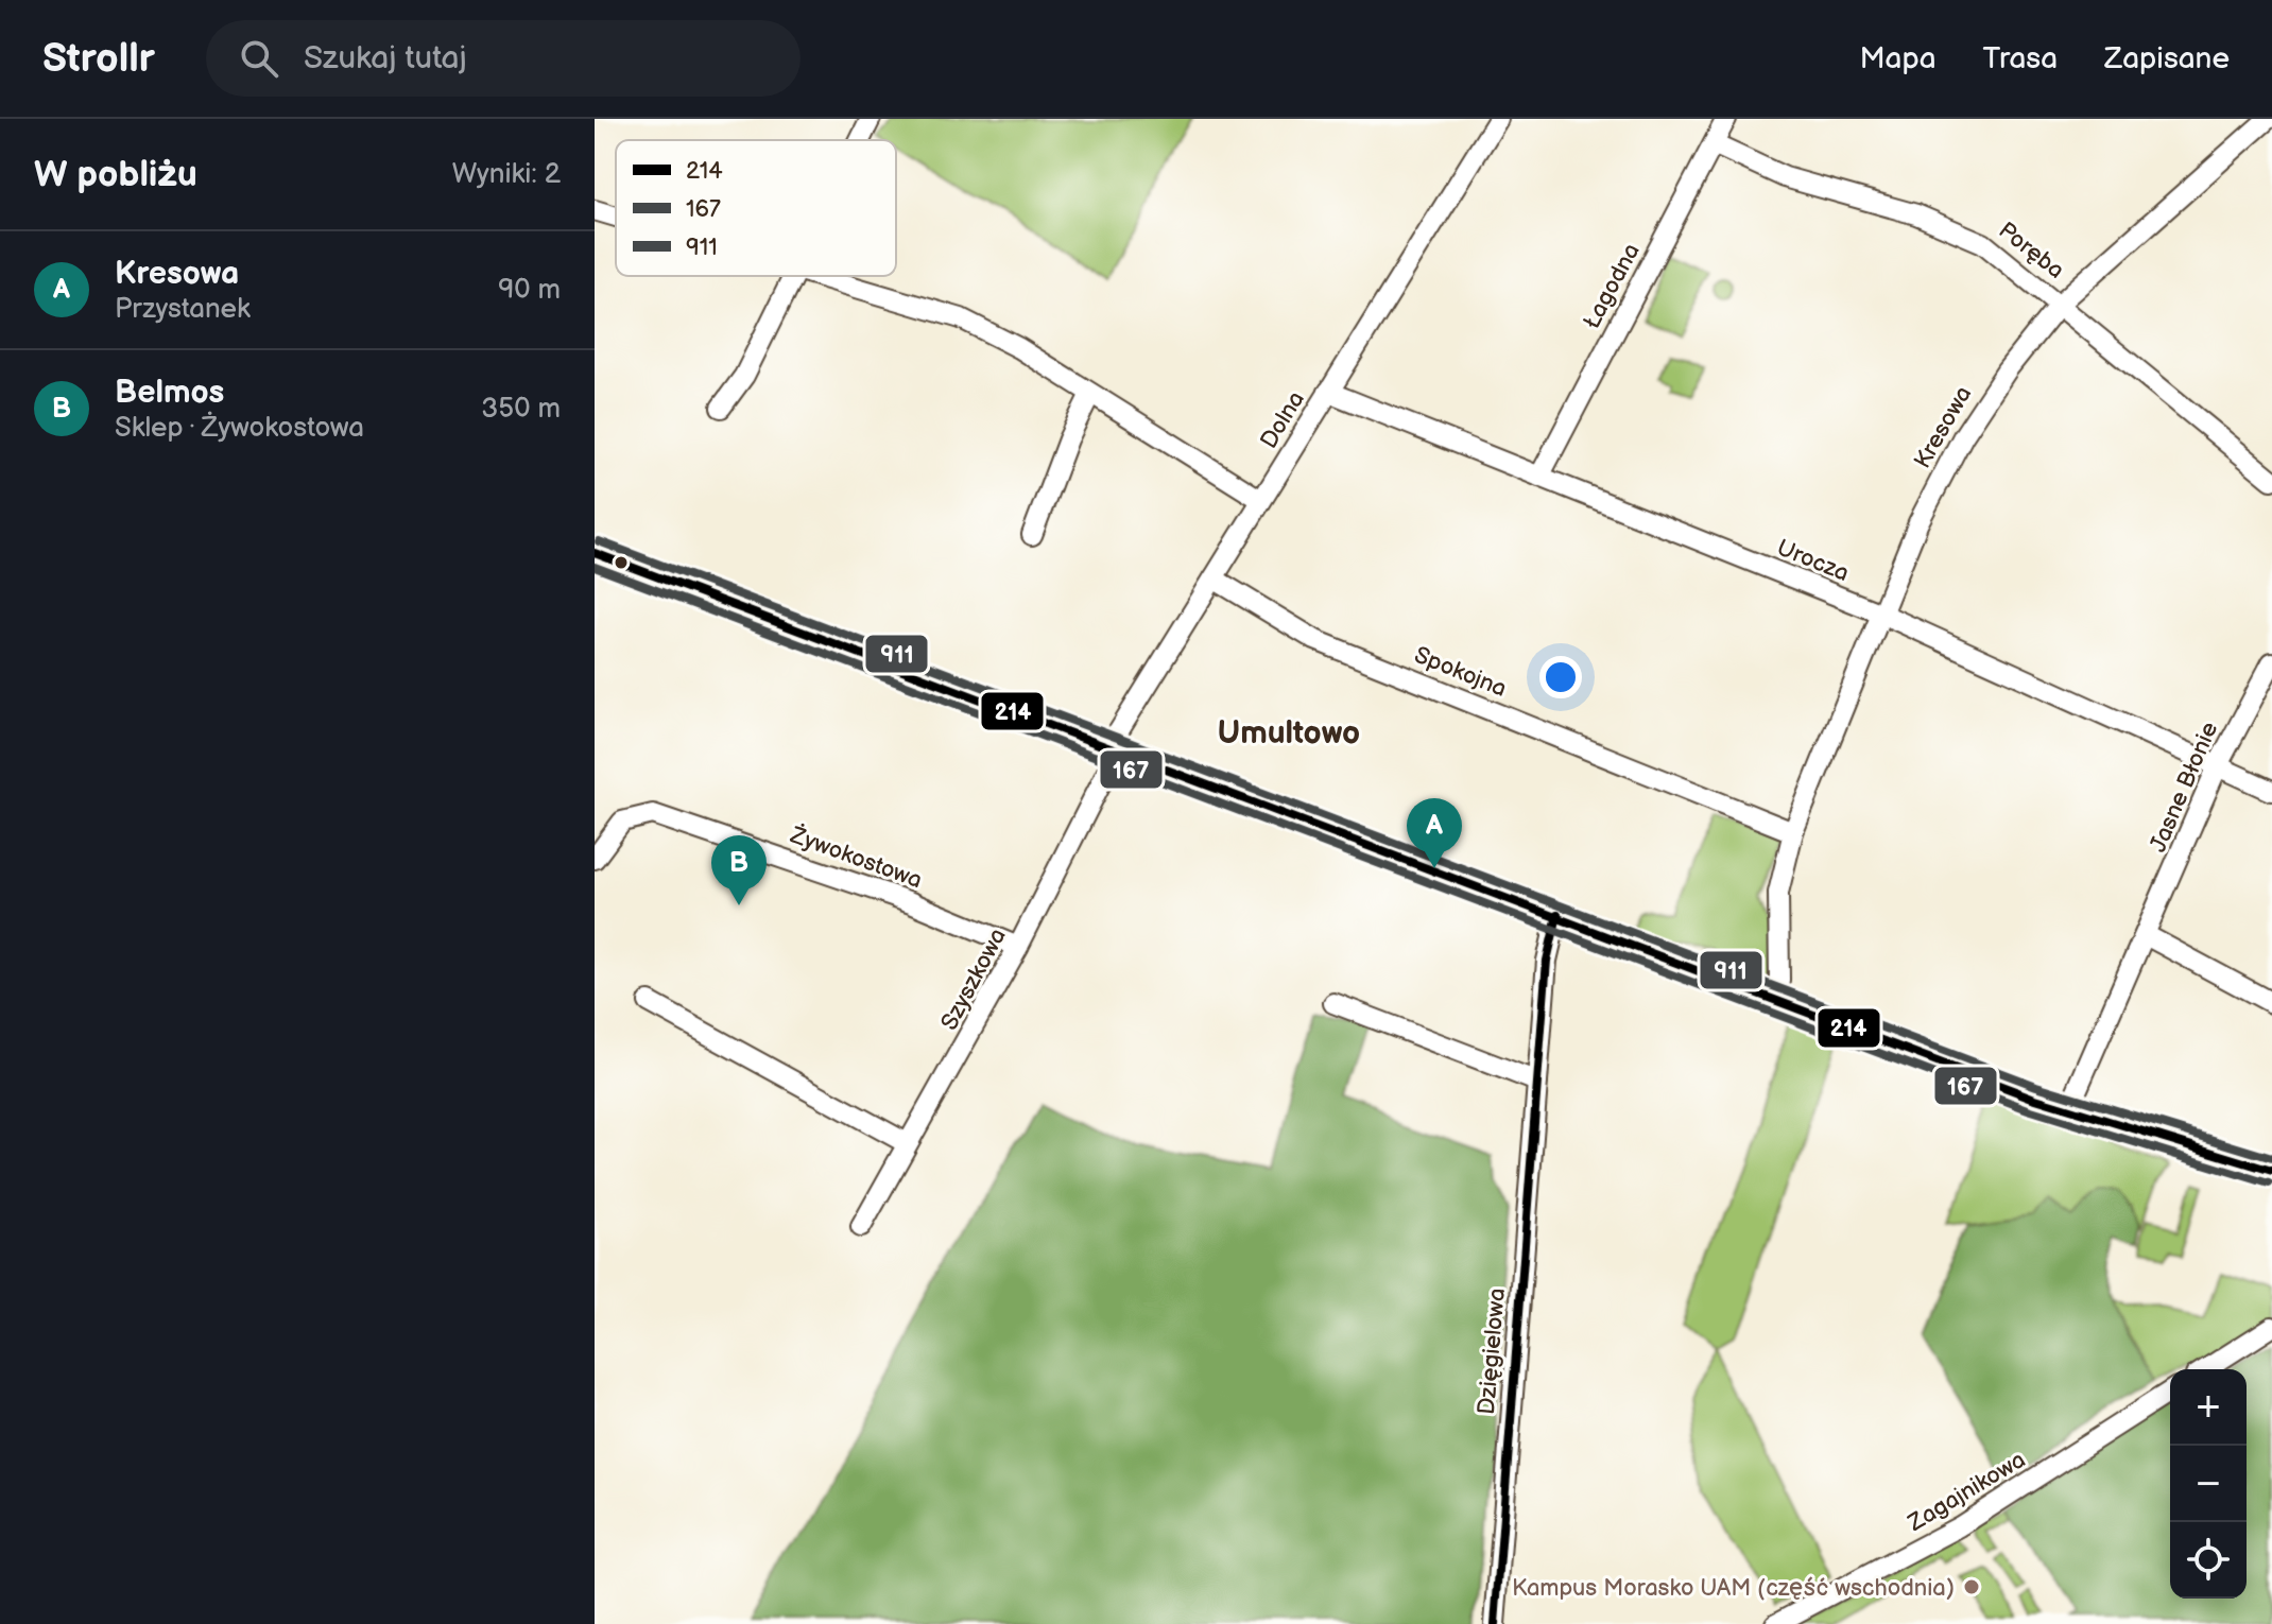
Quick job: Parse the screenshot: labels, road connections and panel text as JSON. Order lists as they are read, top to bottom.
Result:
{
  "streets": {
    "street": [
      "Poręba",
      "Łagodna",
      "Dolna",
      "Kresowa",
      "Urocza",
      "Spokojna",
      "Jasne Błonie",
      "Żywokostowa",
      "Szyszkowa",
      "Dzięgielowa",
      "Zagajnikowa"
    ]
  },
  "crossings": [
    ["Poręba", "Łagodna"],
    ["Poręba", "Kresowa"],
    ["Łagodna", "Urocza"],
    ["Dolna", "Urocza"],
    ["Dolna", "Spokojna"],
    ["Dolna", "Szyszkowa"],
    ["Kresowa", "Urocza"],
    ["Kresowa", "Spokojna"],
    ["Urocza", "Jasne Błonie"],
    ["Żywokostowa", "Szyszkowa"]
  ],
  "districts": ["Umultowo"],
  "places": ["Kampus Morasko UAM (część wschodnia)"],
  "lines": ["transit line 911", "transit line 214", "transit line 167"],
  "legend": ["214", "167", "911"],
  "page": {
    "header": "Strollr",
    "search": "Szukaj tutaj",
    "nav": ["Mapa", "Trasa", "Zapisane"],
    "heading": ["W pobliżu", "Wyniki: 2"],
    "list": [
      {
        "mark": "A",
        "name": "Kresowa",
        "note": "Przystanek",
        "value": "90 m"
      },
      {
        "mark": "B",
        "name": "Belmos",
        "note": "Sklep · Żywokostowa",
        "value": "350 m"
      }
    ],
    "pins": ["A", "B"],
    "map_buttons": ["+", "−"]
  }
}
